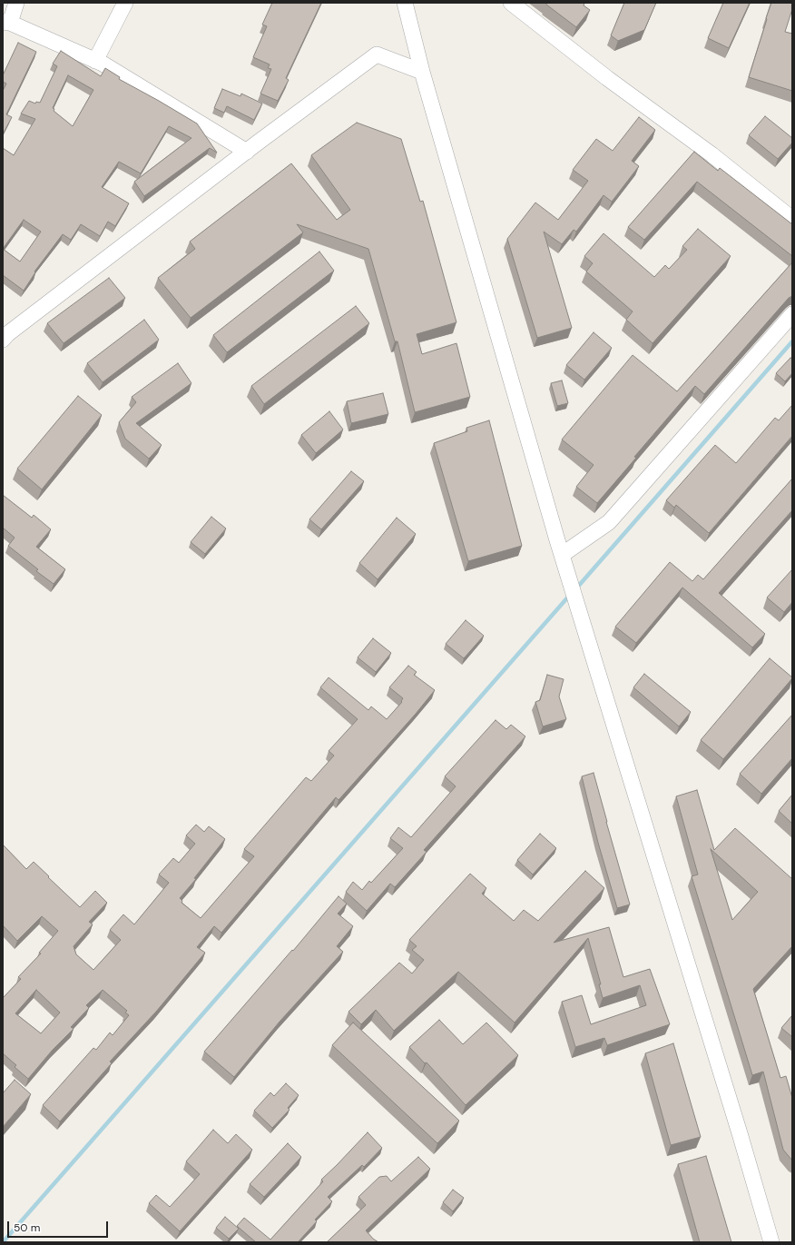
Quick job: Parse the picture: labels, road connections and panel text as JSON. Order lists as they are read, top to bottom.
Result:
{
  "scale_bar": "50 m"
}
